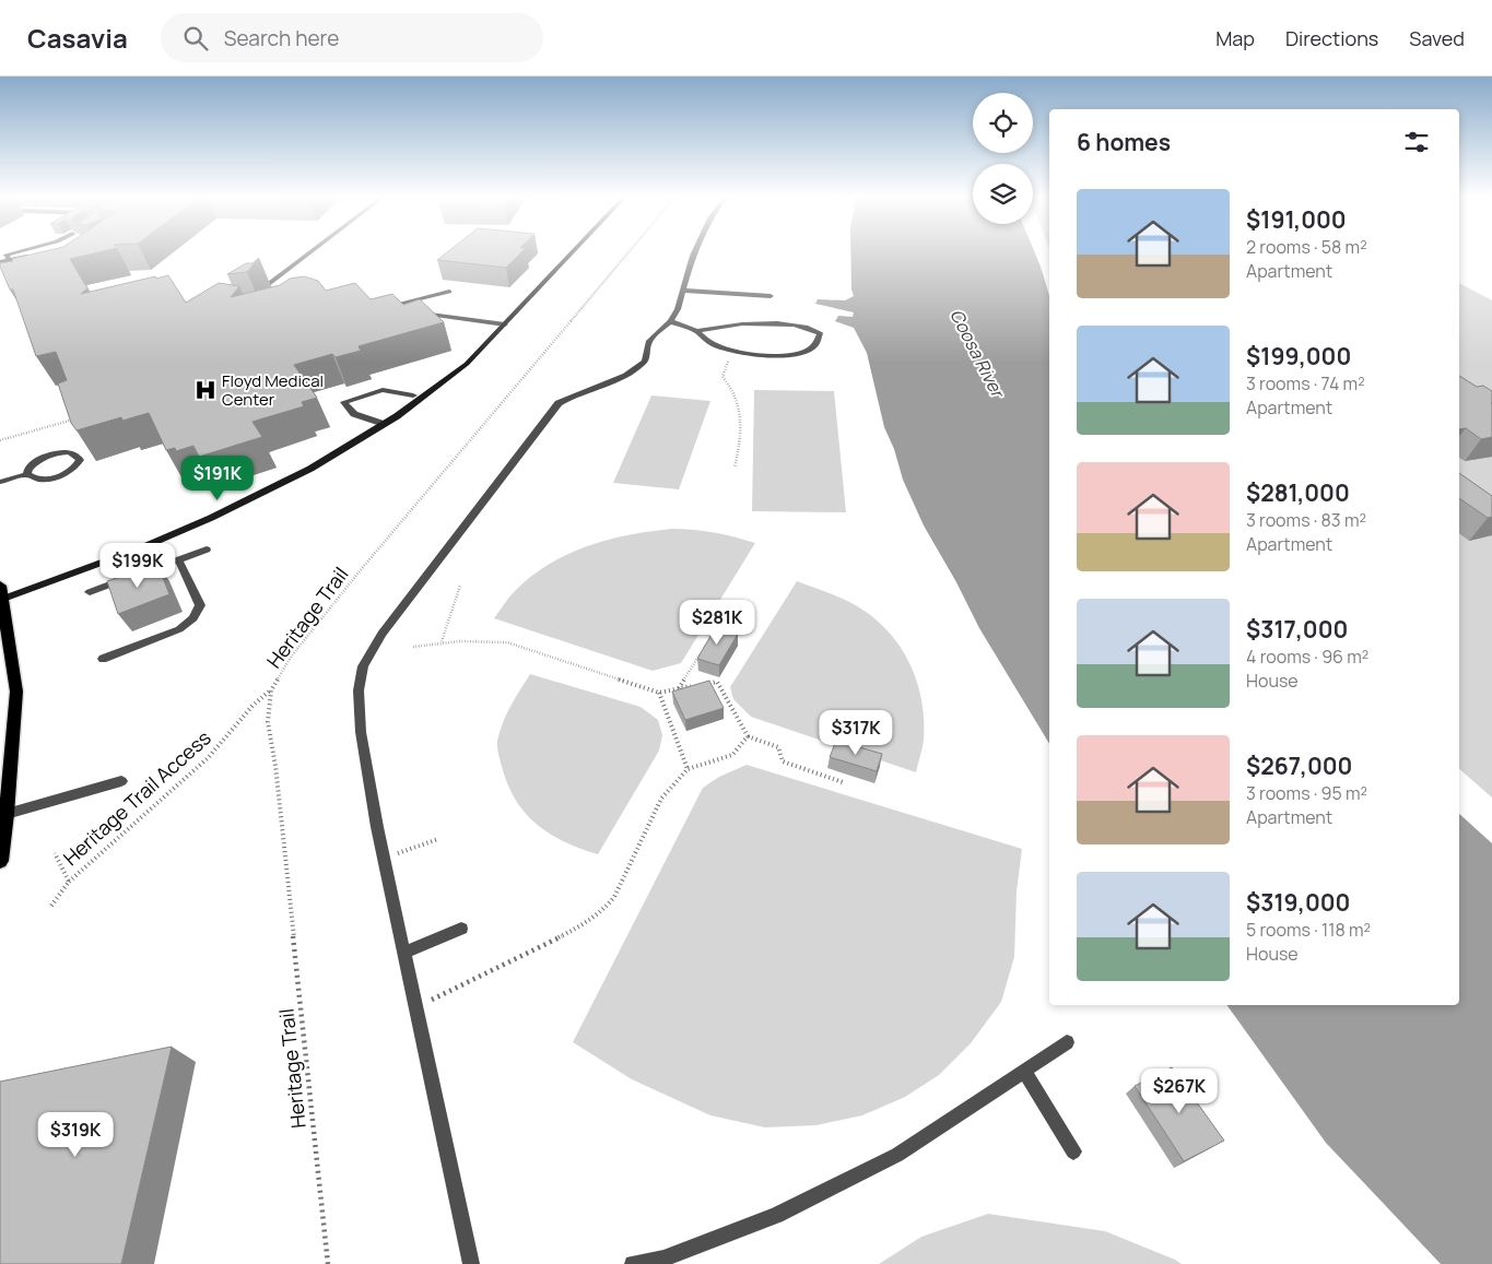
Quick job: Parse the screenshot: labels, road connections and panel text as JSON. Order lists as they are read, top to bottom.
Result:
{
  "streets": {
    "path": ["Heritage Trail", "Heritage Trail Access"]
  },
  "crossings": [
    ["Heritage Trail", "Heritage Trail Access"]
  ],
  "water": ["Coosa River"],
  "places": {
    "hospital": ["Floyd Medical Center"]
  },
  "page": {
    "header": "Casavia",
    "search": "Search here",
    "nav": ["Map", "Directions", "Saved"],
    "heading": "6 homes",
    "list": [
      {
        "name": "$191,000",
        "note": "2 rooms · 58 m² · Apartment"
      },
      {
        "name": "$199,000",
        "note": "3 rooms · 74 m² · Apartment"
      },
      {
        "name": "$281,000",
        "note": "3 rooms · 83 m² · Apartment"
      },
      {
        "name": "$317,000",
        "note": "4 rooms · 96 m² · House"
      },
      {
        "name": "$267,000",
        "note": "3 rooms · 95 m² · Apartment"
      },
      {
        "name": "$319,000",
        "note": "5 rooms · 118 m² · House"
      }
    ],
    "price": [
      "$191K",
      "$199K",
      "$281K",
      "$317K",
      "$267K",
      "$319K"
    ]
  }
}
